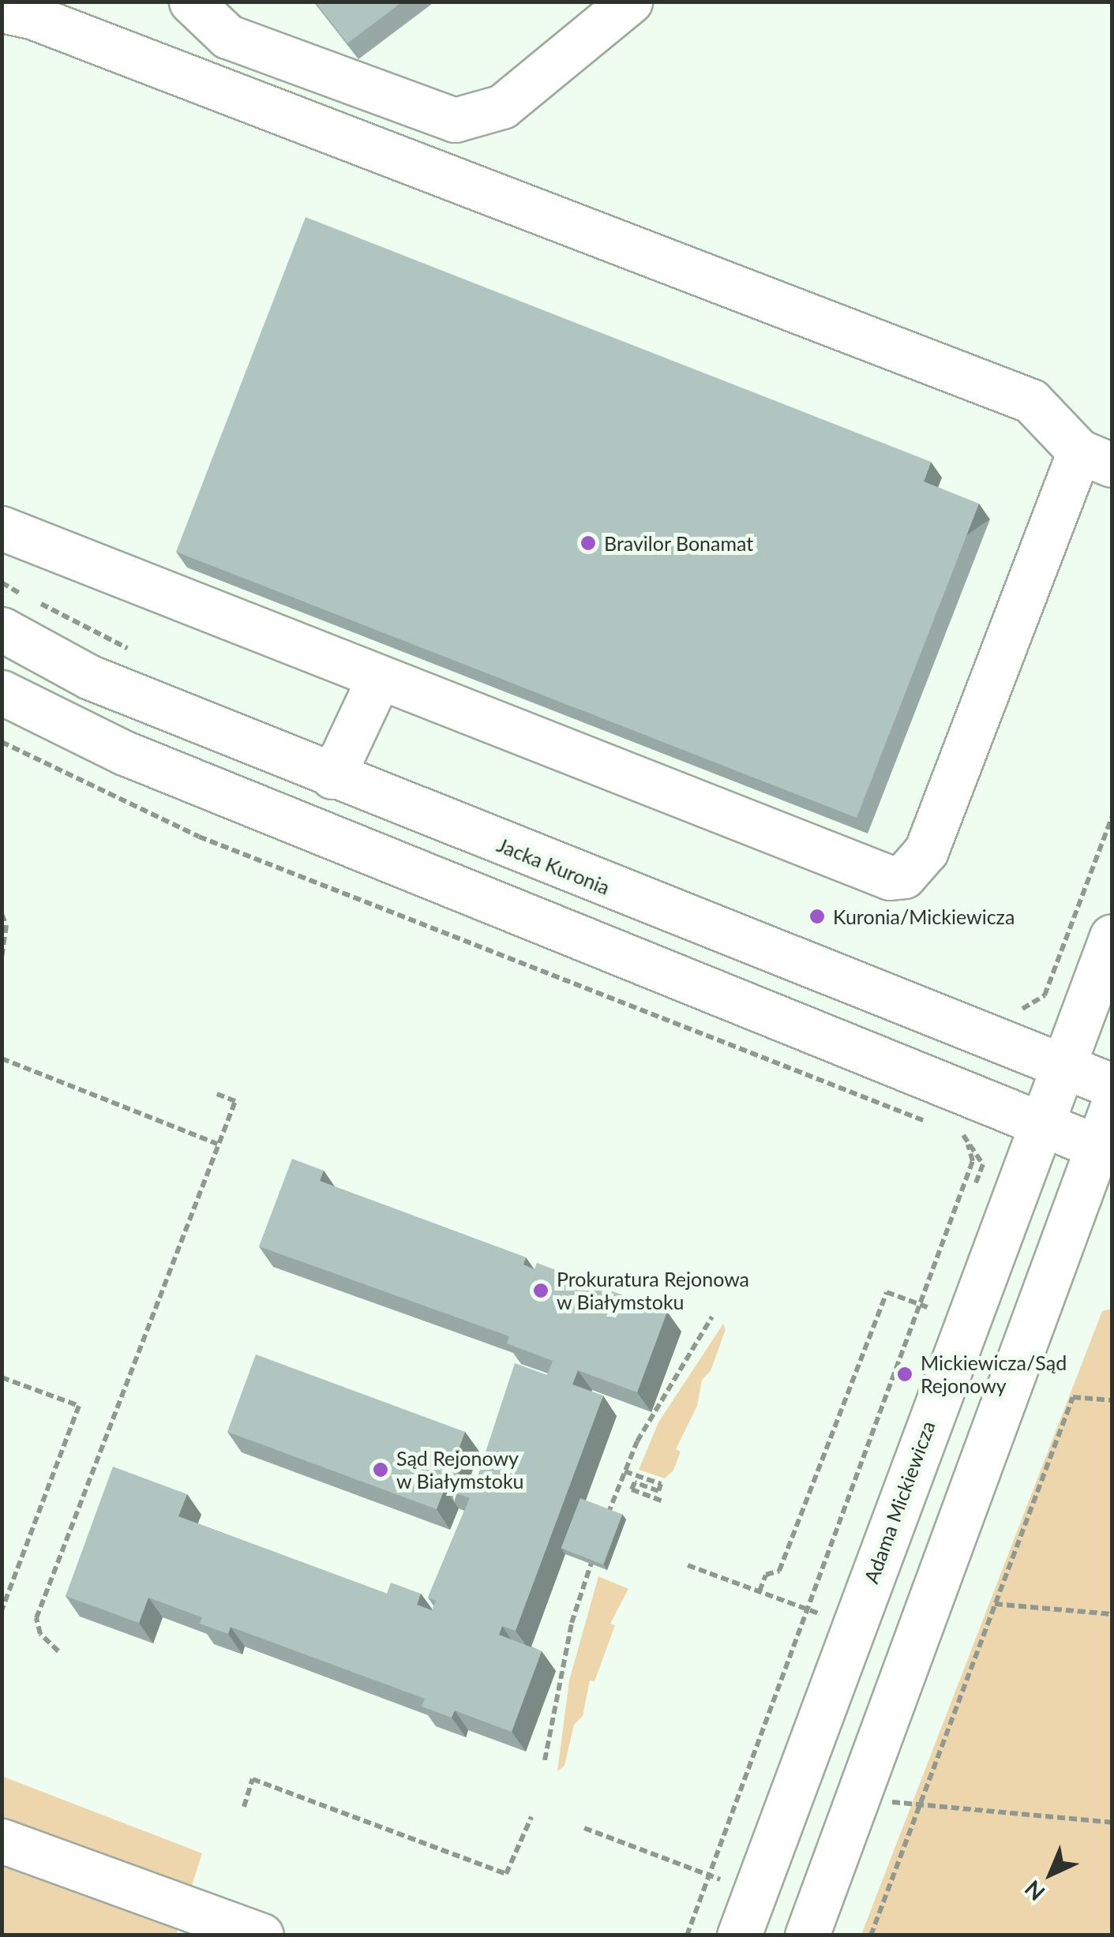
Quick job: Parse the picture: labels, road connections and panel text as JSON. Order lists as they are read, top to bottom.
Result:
{
  "streets": {
    "main road": ["Jacka Kuronia", "Adama Mickiewicza"]
  },
  "crossings": [
    ["Jacka Kuronia", "Adama Mickiewicza"]
  ],
  "places": [
    "Bravilor Bonamat",
    "Kuronia/Mickiewicza",
    "Prokuratura Rejonowa w Białymstoku",
    "Mickiewicza/Sąd Rejonowy",
    "Sąd Rejonowy w Białymstoku"
  ],
  "north": "bottom left"
}
